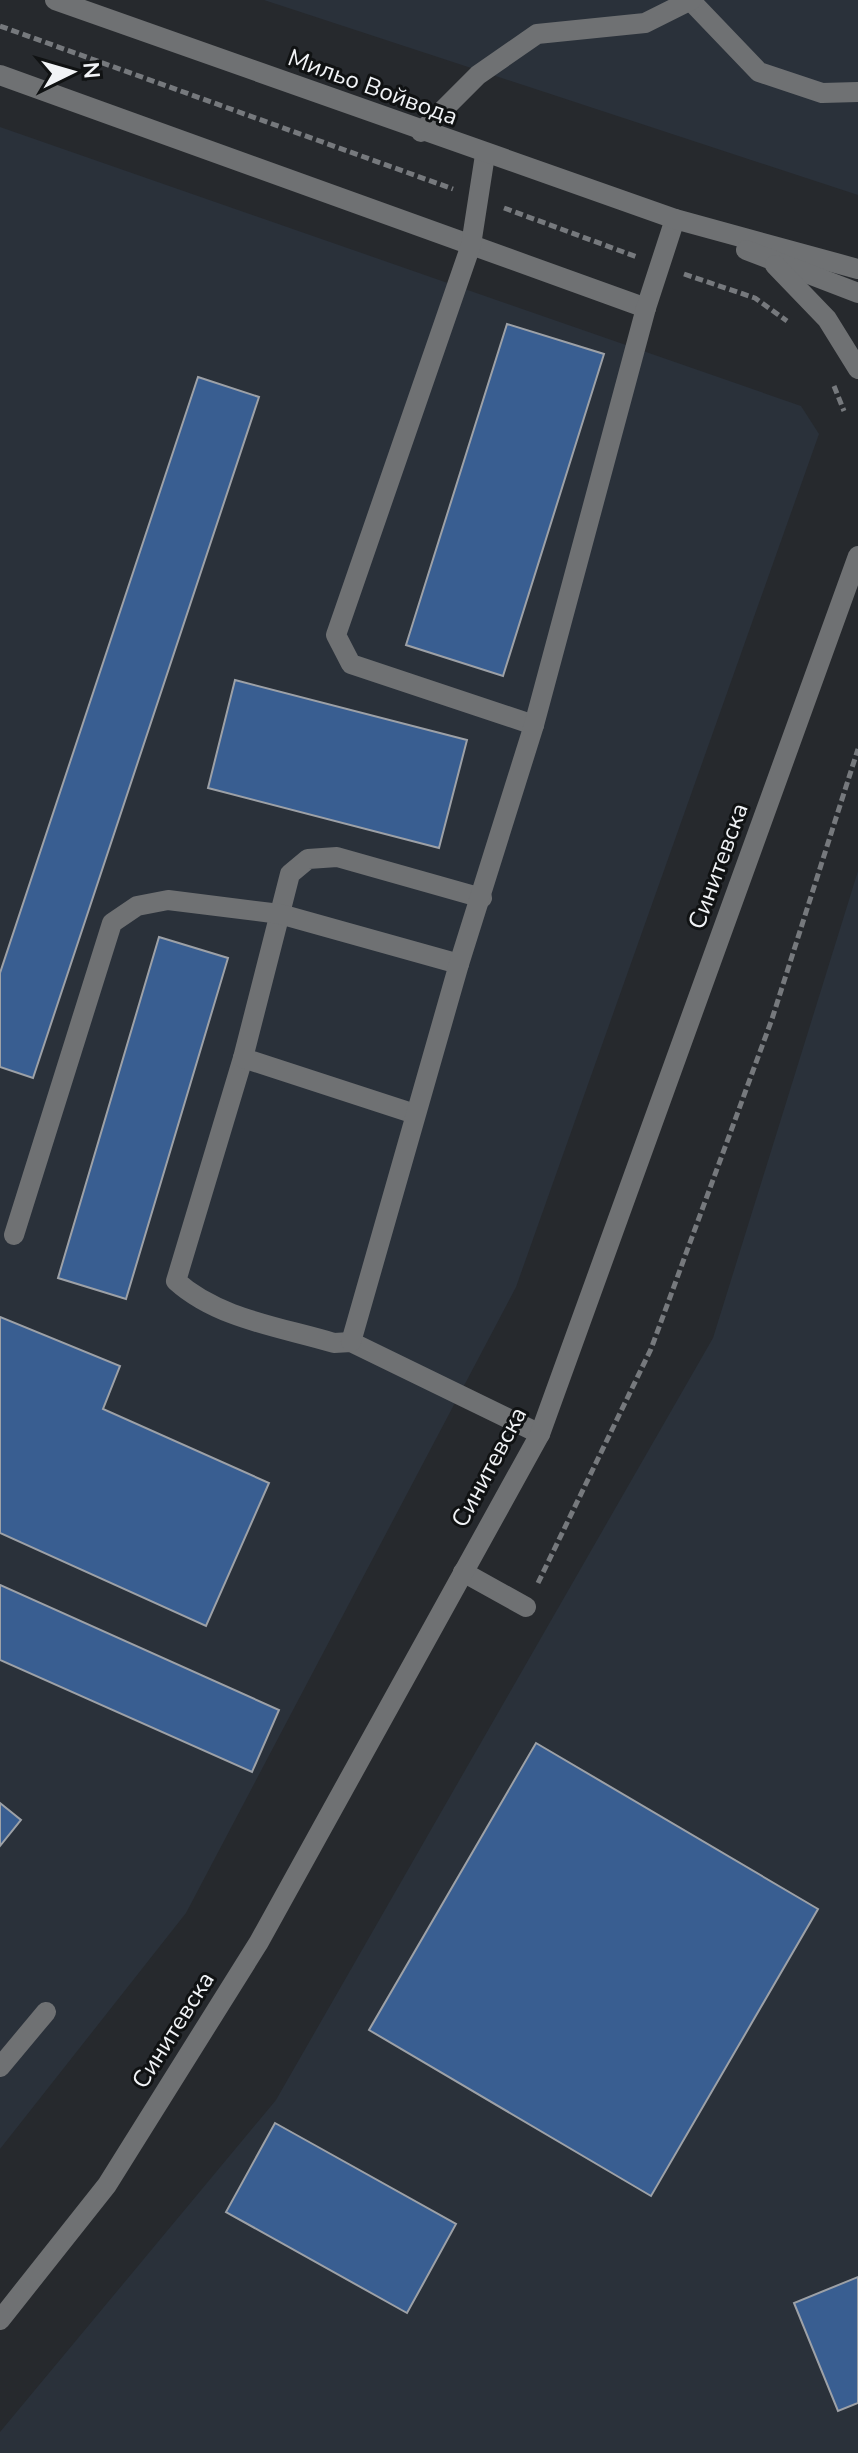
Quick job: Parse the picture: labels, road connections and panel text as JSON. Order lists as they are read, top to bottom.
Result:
{
  "streets": {
    "street": ["Мильо Войвода", "Синитевска"]
  },
  "north": "right"
}
